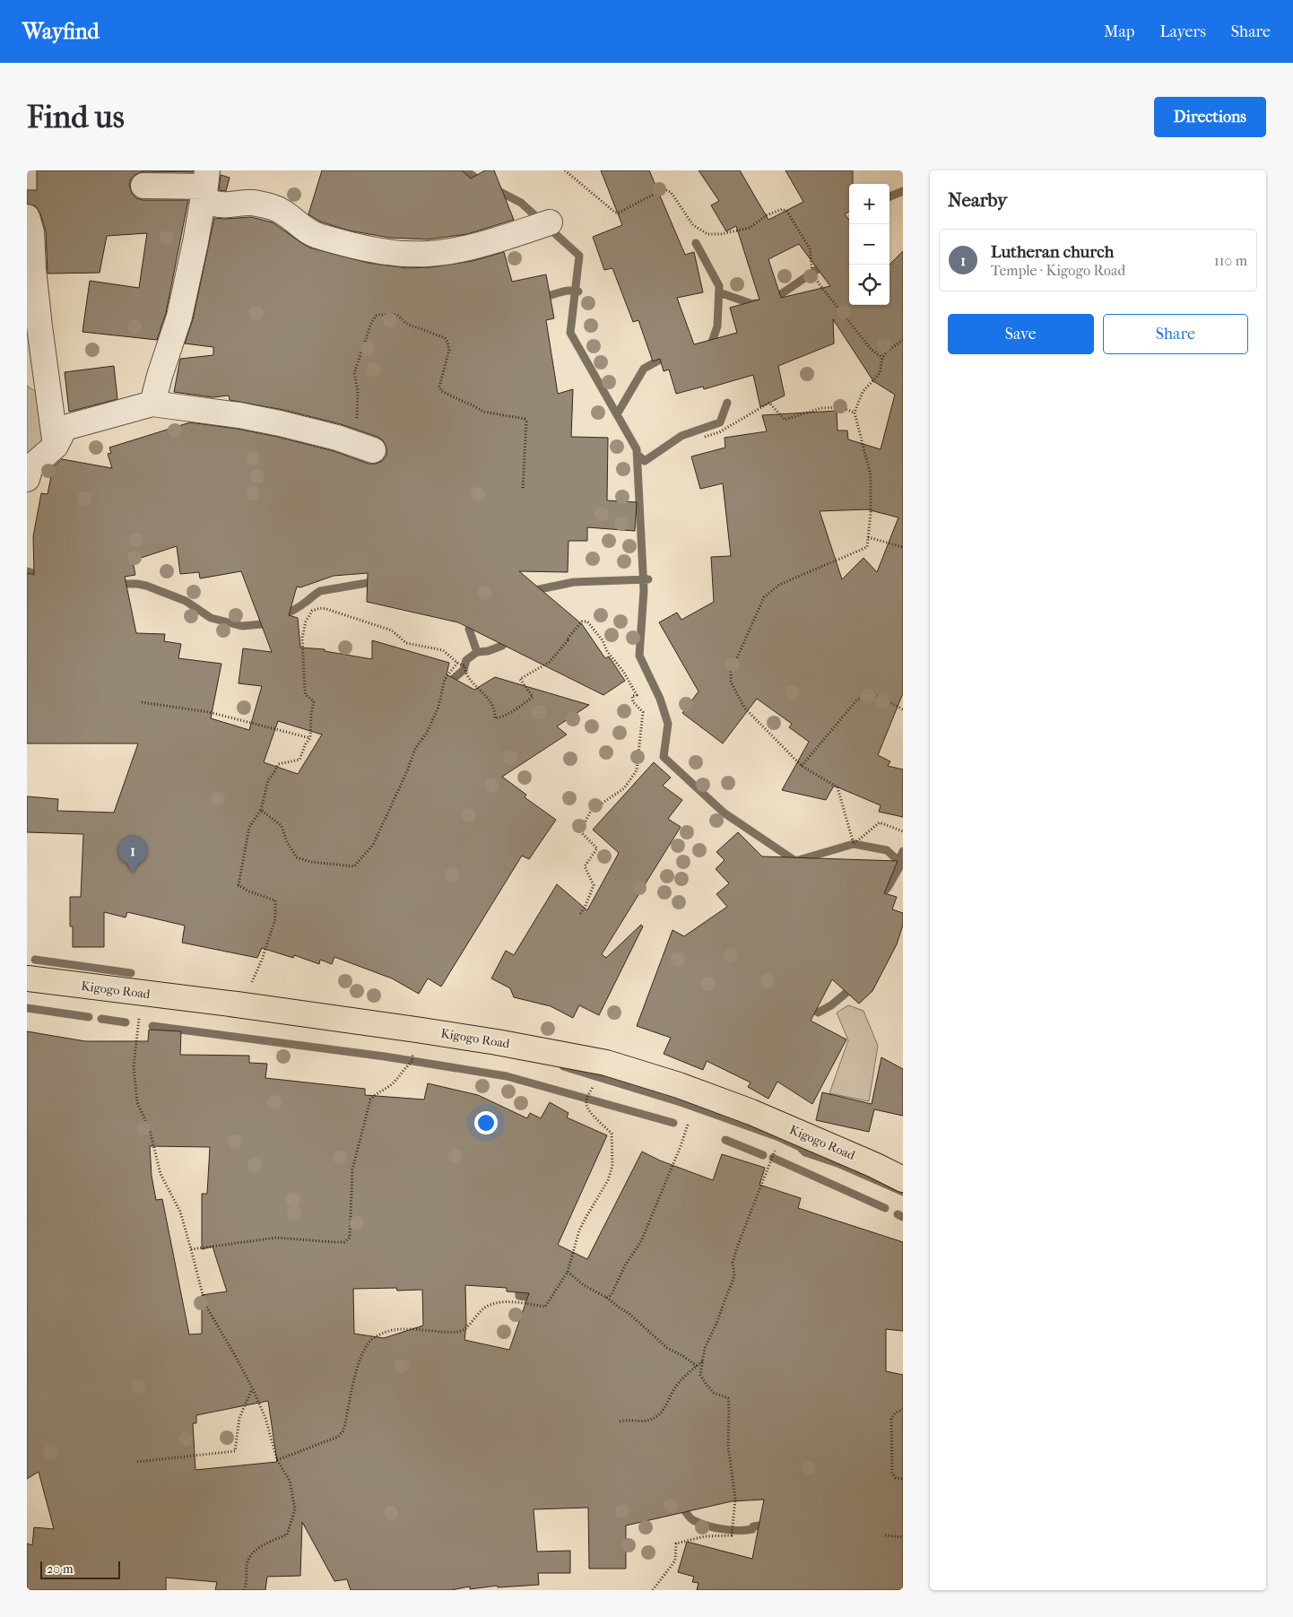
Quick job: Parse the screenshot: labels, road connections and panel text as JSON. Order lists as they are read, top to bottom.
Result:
{
  "streets": {
    "main road": ["Kigogo Road"]
  },
  "scale_bar": "20 m",
  "page": {
    "header": "Wayfind",
    "nav": ["Map", "Layers", "Share"],
    "buttons": [
      "Directions",
      ["Save", "Share"]
    ],
    "title": "Find us",
    "heading": "Nearby",
    "map_buttons": ["+", "−"],
    "list": [
      {
        "mark": "1",
        "name": "Lutheran church",
        "note": "Temple · Kigogo Road",
        "value": "110 m"
      }
    ],
    "pins": "1",
    "scale": "20 m"
  }
}
